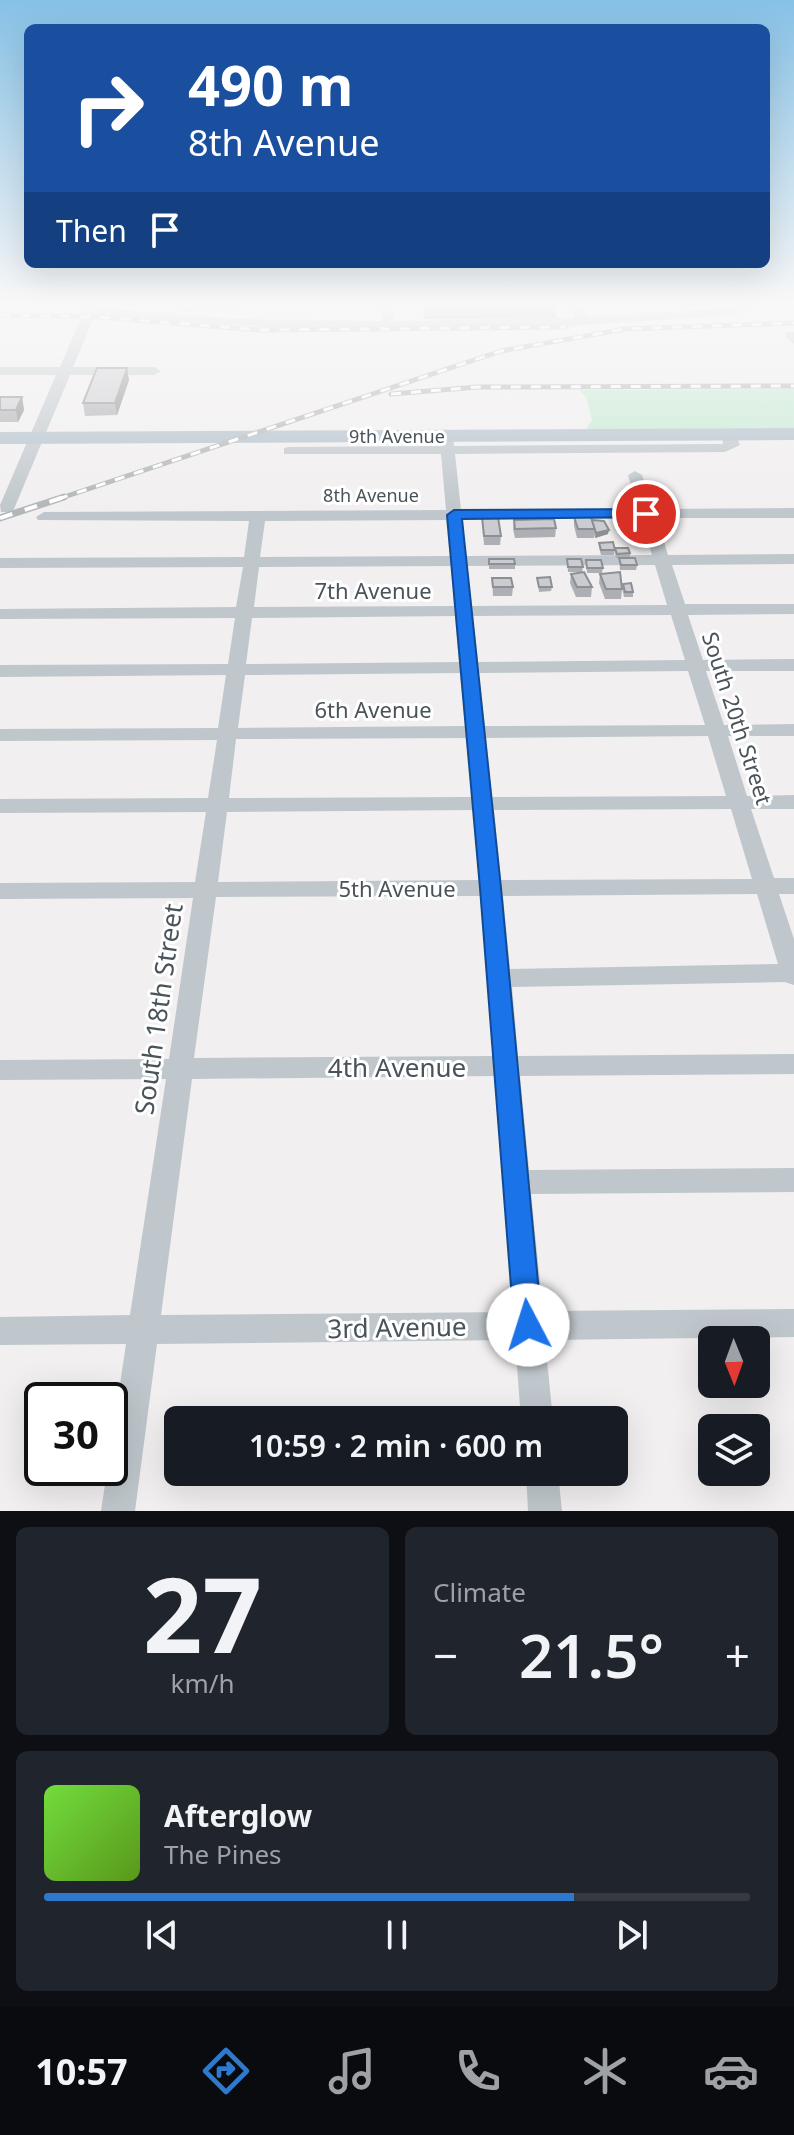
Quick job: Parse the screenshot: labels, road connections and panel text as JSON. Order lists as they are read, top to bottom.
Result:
{
  "streets": {
    "main road": ["9th Avenue"],
    "street": [
      "8th Avenue",
      "7th Avenue",
      "6th Avenue",
      "South 20th Street",
      "5th Avenue",
      "South 18th Street",
      "4th Avenue",
      "3rd Avenue"
    ]
  },
  "crossings": [
    ["8th Avenue", "South 20th Street"],
    ["8th Avenue", "South 18th Street"],
    ["7th Avenue", "South 20th Street"],
    ["7th Avenue", "South 18th Street"],
    ["6th Avenue", "South 20th Street"],
    ["6th Avenue", "South 18th Street"],
    ["South 20th Street", "5th Avenue"],
    ["5th Avenue", "South 18th Street"],
    ["South 18th Street", "4th Avenue"],
    ["South 18th Street", "3rd Avenue"]
  ],
  "north": "bottom",
  "page": {
    "turn": ["490 m", "8th Avenue"],
    "then": "Then",
    "limit": "30",
    "trip": "10:59 · 2 min · 600 m",
    "tile": [
      ["27", "km/h"],
      "Climate"
    ],
    "heat": ["−", "21.5°", "+"],
    "song": ["Afterglow", "The Pines"],
    "tabs": "10:57"
  }
}
